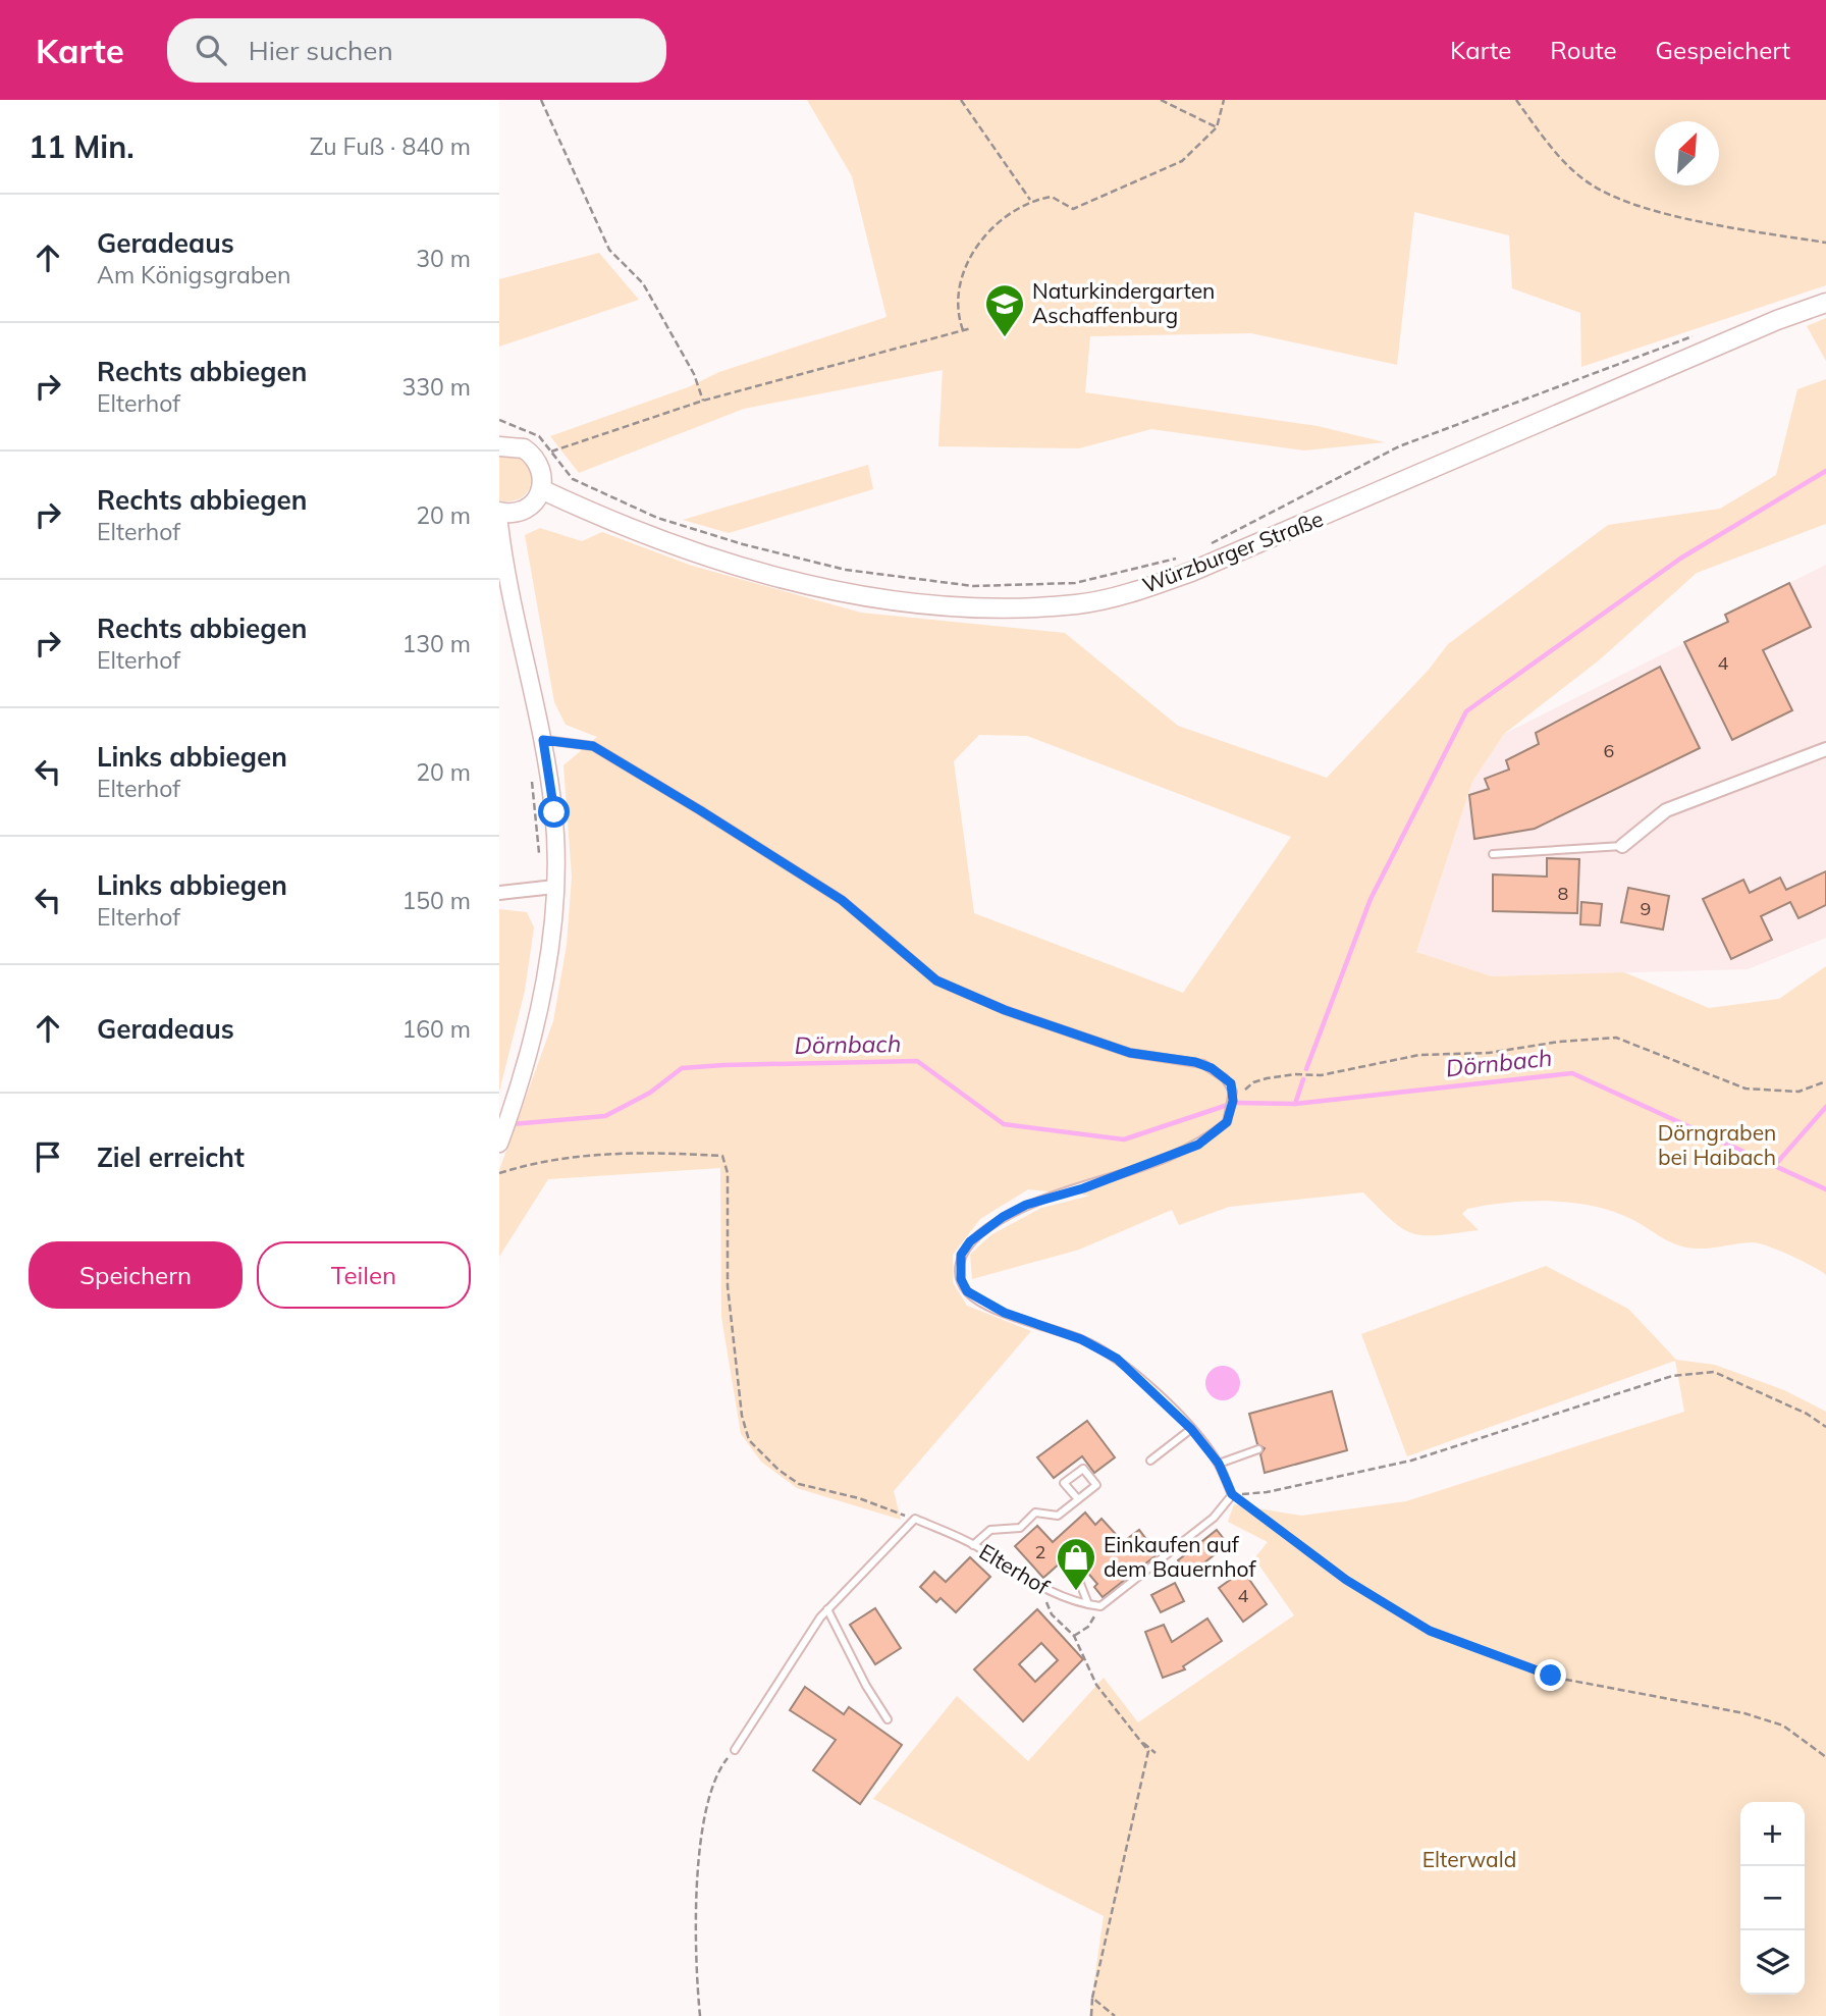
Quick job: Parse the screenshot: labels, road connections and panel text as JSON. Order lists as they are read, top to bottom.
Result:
{
  "streets": {
    "main road": ["Würzburger Straße"],
    "lane": ["Elterhof"]
  },
  "water": ["Dörnbach"],
  "parks": ["Dörngraben bei Haibach", "Elterwald"],
  "places": {
    "school or university": ["Naturkindergarten Aschaffenburg"],
    "shop": ["Einkaufen auf dem Bauernhof"]
  },
  "house_numbers": [
    "4",
    "6",
    "8",
    "9",
    "2",
    "4"
  ],
  "north": "top right",
  "page": {
    "header": "Karte",
    "search": "Hier suchen",
    "nav": ["Karte", "Route", "Gespeichert"],
    "heading": ["11 Min.", "Zu Fuß · 840 m"],
    "list": [
      ["Geradeaus", "Am Königsgraben", "30 m"],
      ["Rechts abbiegen", "Elterhof", "330 m"],
      ["Rechts abbiegen", "Elterhof", "20 m"],
      ["Rechts abbiegen", "Elterhof", "130 m"],
      ["Links abbiegen", "Elterhof", "20 m"],
      ["Links abbiegen", "Elterhof", "150 m"],
      ["Geradeaus", "160 m"],
      "Ziel erreicht"
    ],
    "buttons": ["Speichern", "Teilen"],
    "map_buttons": ["+", "−"]
  }
}
